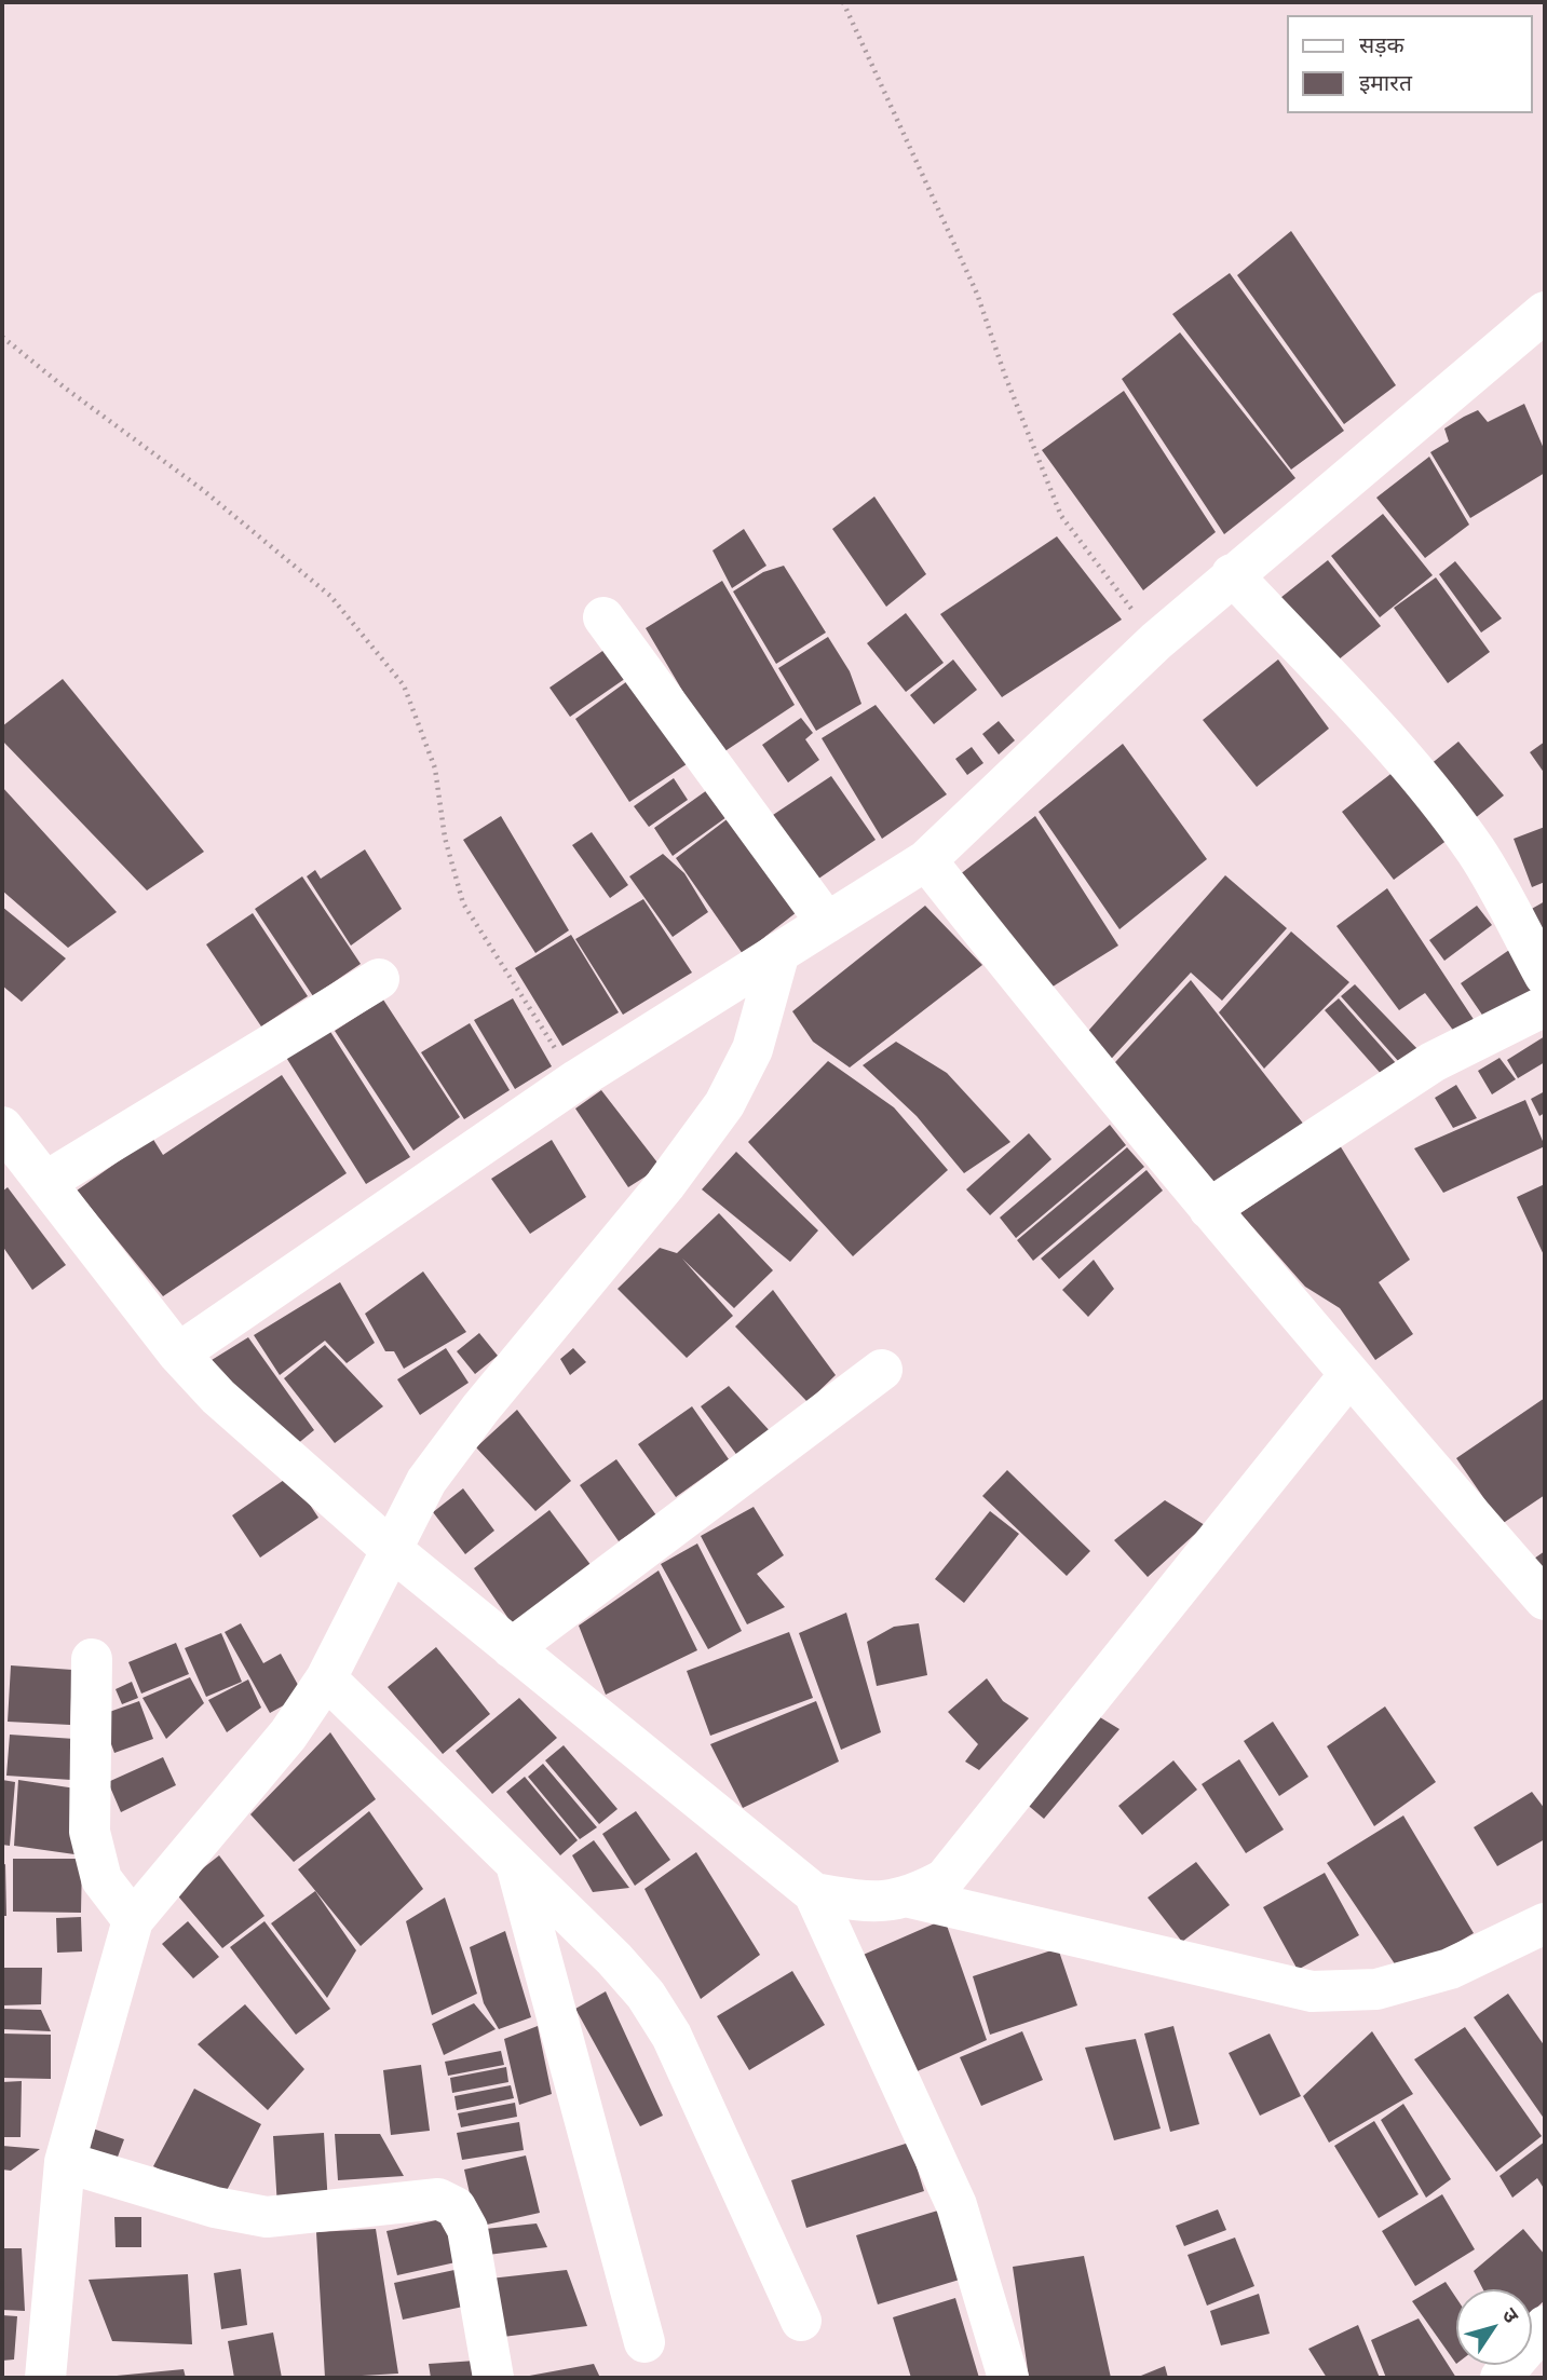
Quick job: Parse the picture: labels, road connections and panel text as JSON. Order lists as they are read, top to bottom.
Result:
{
  "legend": ["सड़क", "इमारत"],
  "north": "top right"
}
